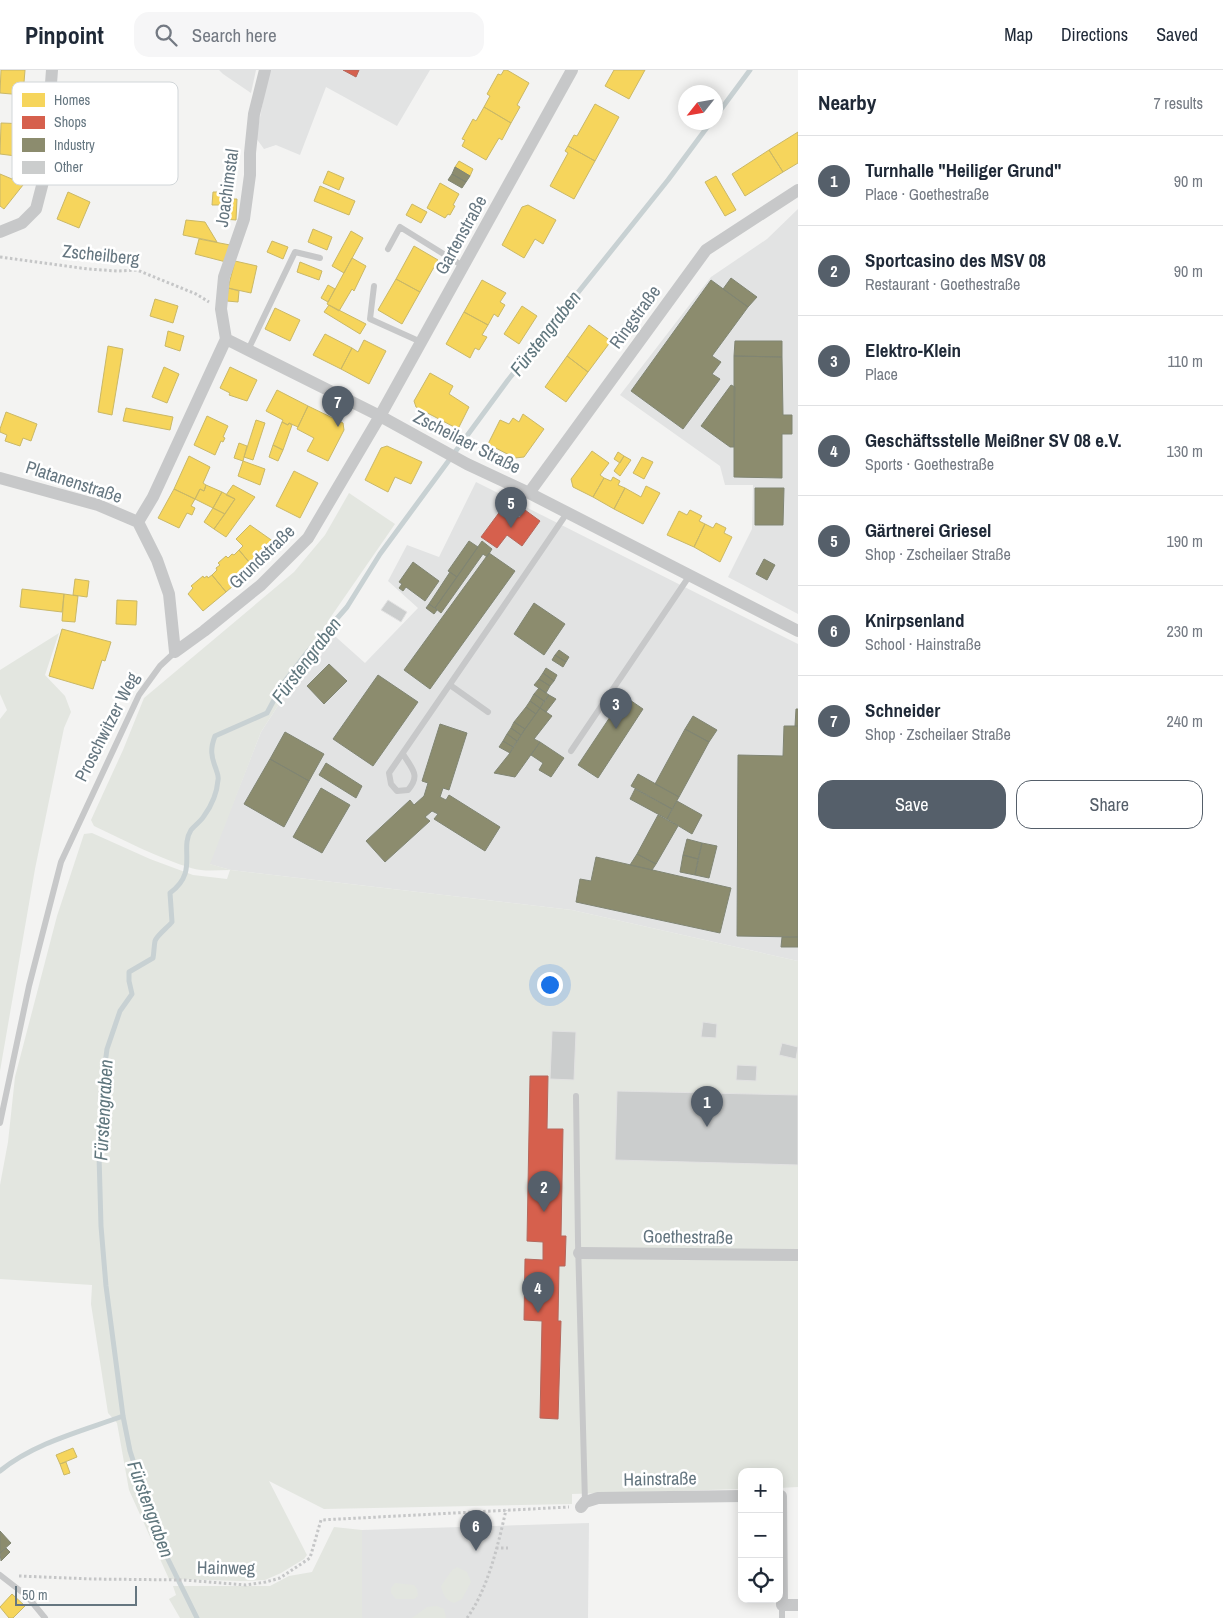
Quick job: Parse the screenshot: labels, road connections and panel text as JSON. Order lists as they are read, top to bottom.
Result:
{
  "streets": {
    "street": [
      "Joachimstal",
      "Gartenstraße",
      "Ringstraße",
      "Zscheilaer Straße",
      "Platanenstraße",
      "Grundstraße",
      "Goethestraße",
      "Hainstraße"
    ],
    "lane": ["Proschwitzer Weg"],
    "path": ["Zscheilberg", "Hainweg"]
  },
  "crossings": [
    ["Joachimstal", "Zscheilberg"],
    ["Joachimstal", "Zscheilaer Straße"],
    ["Gartenstraße", "Zscheilaer Straße"],
    ["Gartenstraße", "Grundstraße"],
    ["Ringstraße", "Zscheilaer Straße"],
    ["Zscheilaer Straße", "Grundstraße"],
    ["Grundstraße", "Proschwitzer Weg"]
  ],
  "water": ["Fürstengraben"],
  "legend": [
    "Homes",
    "Shops",
    "Industry",
    "Other"
  ],
  "scale_bar": "50 m",
  "north": "bottom left",
  "page": {
    "header": "Pinpoint",
    "search": "Search here",
    "nav": ["Map", "Directions", "Saved"],
    "heading": ["Nearby", "7 results"],
    "list": [
      {
        "mark": "1",
        "name": "Turnhalle \"Heiliger Grund\"",
        "note": "Place · Goethestraße",
        "value": "90 m"
      },
      {
        "mark": "2",
        "name": "Sportcasino des MSV 08",
        "note": "Restaurant · Goethestraße",
        "value": "90 m"
      },
      {
        "mark": "3",
        "name": "Elektro-Klein",
        "note": "Place",
        "value": "110 m"
      },
      {
        "mark": "4",
        "name": "Geschäftsstelle Meißner SV 08 e.V.",
        "note": "Sports · Goethestraße",
        "value": "130 m"
      },
      {
        "mark": "5",
        "name": "Gärtnerei Griesel",
        "note": "Shop · Zscheilaer Straße",
        "value": "190 m"
      },
      {
        "mark": "6",
        "name": "Knirpsenland",
        "note": "School · Hainstraße",
        "value": "230 m"
      },
      {
        "mark": "7",
        "name": "Schneider",
        "note": "Shop · Zscheilaer Straße",
        "value": "240 m"
      }
    ],
    "pins": [
      "7",
      "5",
      "3",
      "1",
      "2",
      "4",
      "6"
    ],
    "buttons": ["Save", "Share"],
    "map_buttons": ["+", "−"],
    "scale": "50 m"
  }
}
